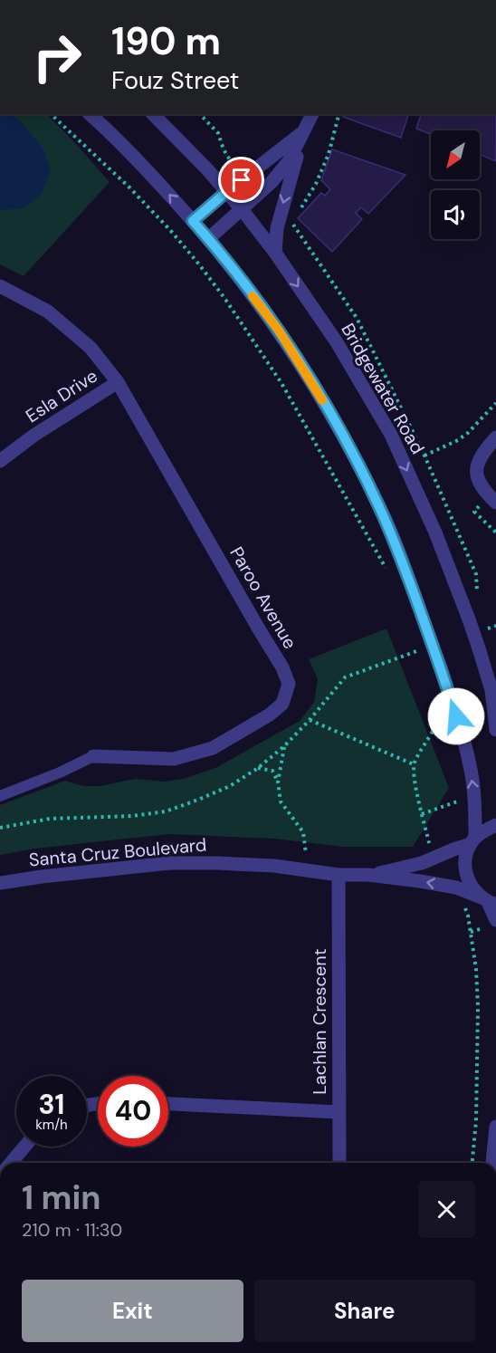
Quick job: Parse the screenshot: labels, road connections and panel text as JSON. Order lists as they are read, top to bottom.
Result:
{
  "streets": {
    "street": [
      "Bridgewater Road",
      "Esla Drive",
      "Paroo Avenue",
      "Santa Cruz Boulevard",
      "Lachlan Crescent"
    ]
  },
  "crossings": [
    ["Esla Drive", "Paroo Avenue"],
    ["Santa Cruz Boulevard", "Lachlan Crescent"]
  ],
  "north": "bottom left",
  "page": {
    "turn": ["190 m", "Fouz Street"],
    "speed": "31 km/h",
    "limit": "40",
    "heading": ["1 min", "210 m · 11:30"],
    "buttons": ["Exit", "Share"]
  }
}
